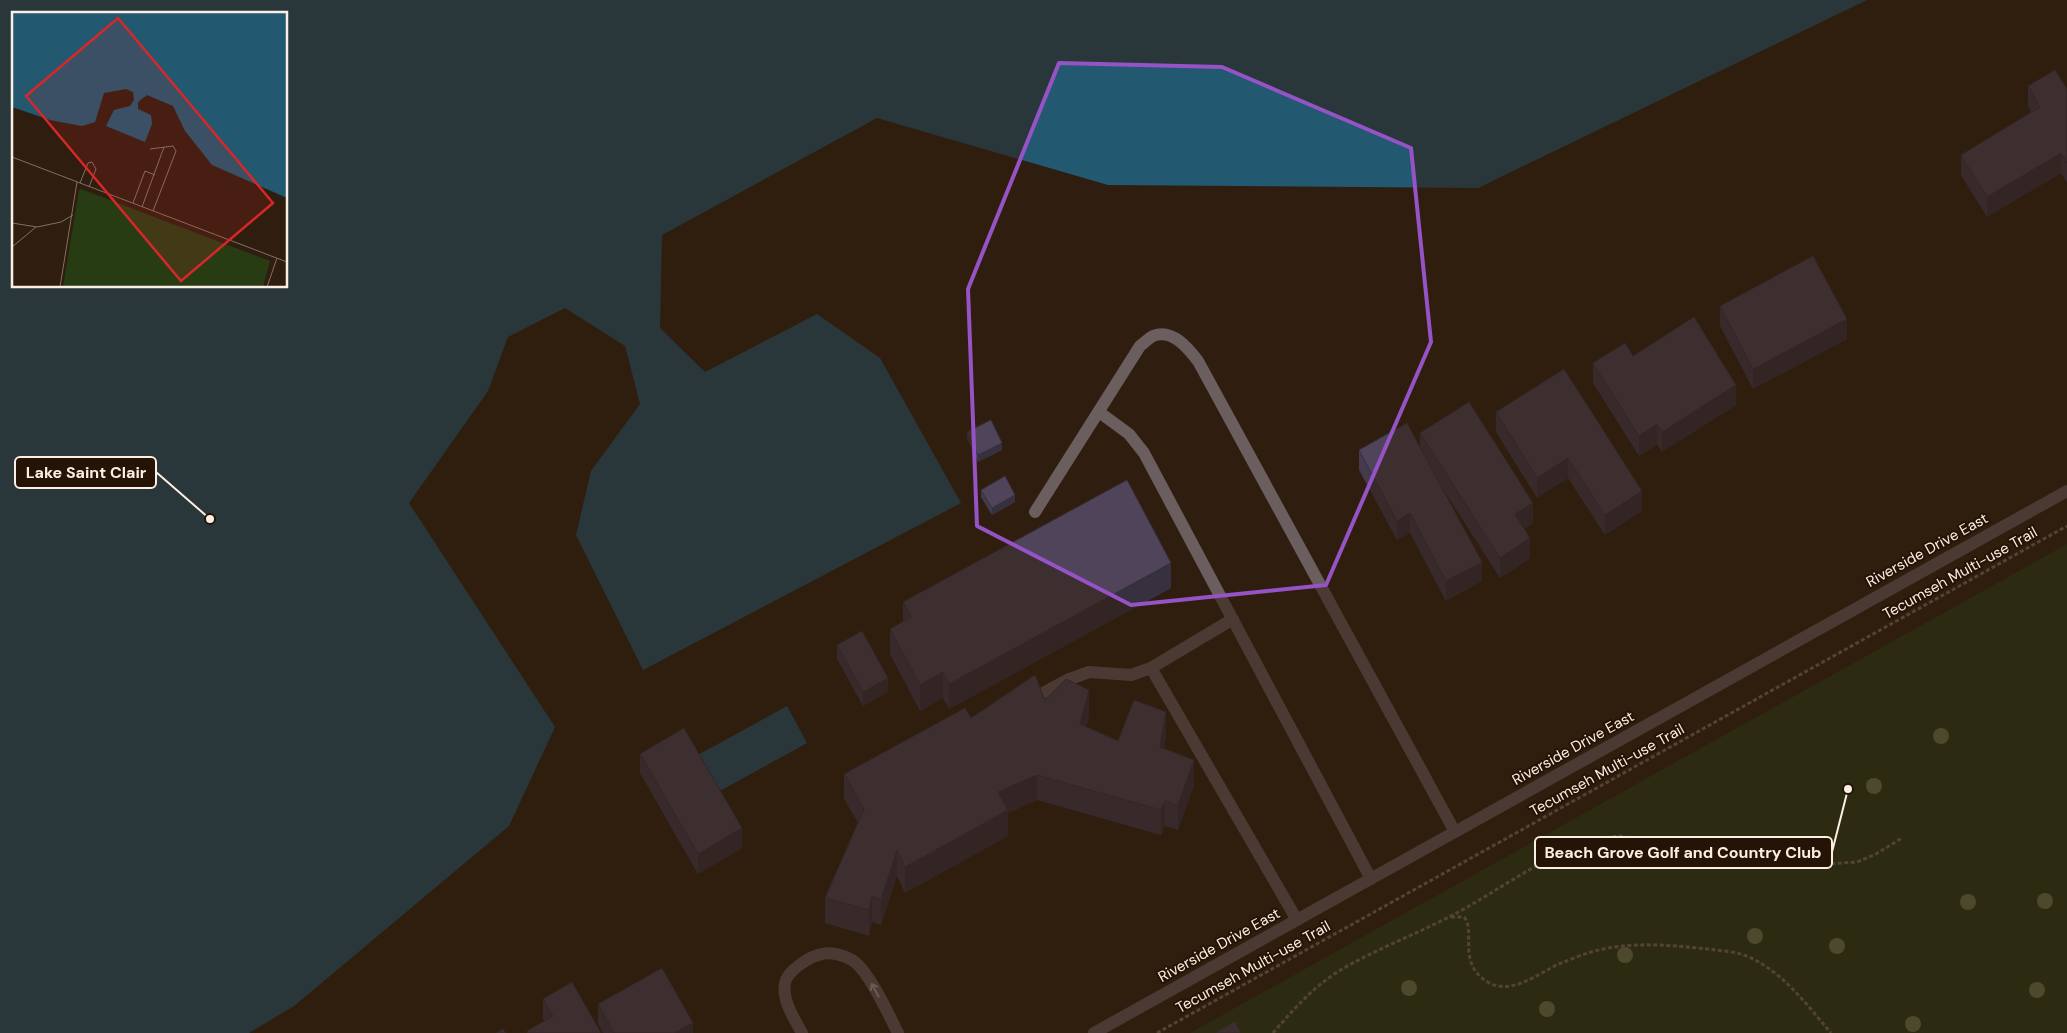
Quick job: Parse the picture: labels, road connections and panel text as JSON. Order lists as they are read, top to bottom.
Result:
{
  "streets": {
    "street": ["Riverside Drive East"],
    "path": ["Tecumseh Multi-use Trail"]
  },
  "places": ["Lake Saint Clair", "Beach Grove Golf and Country Club"]
}
